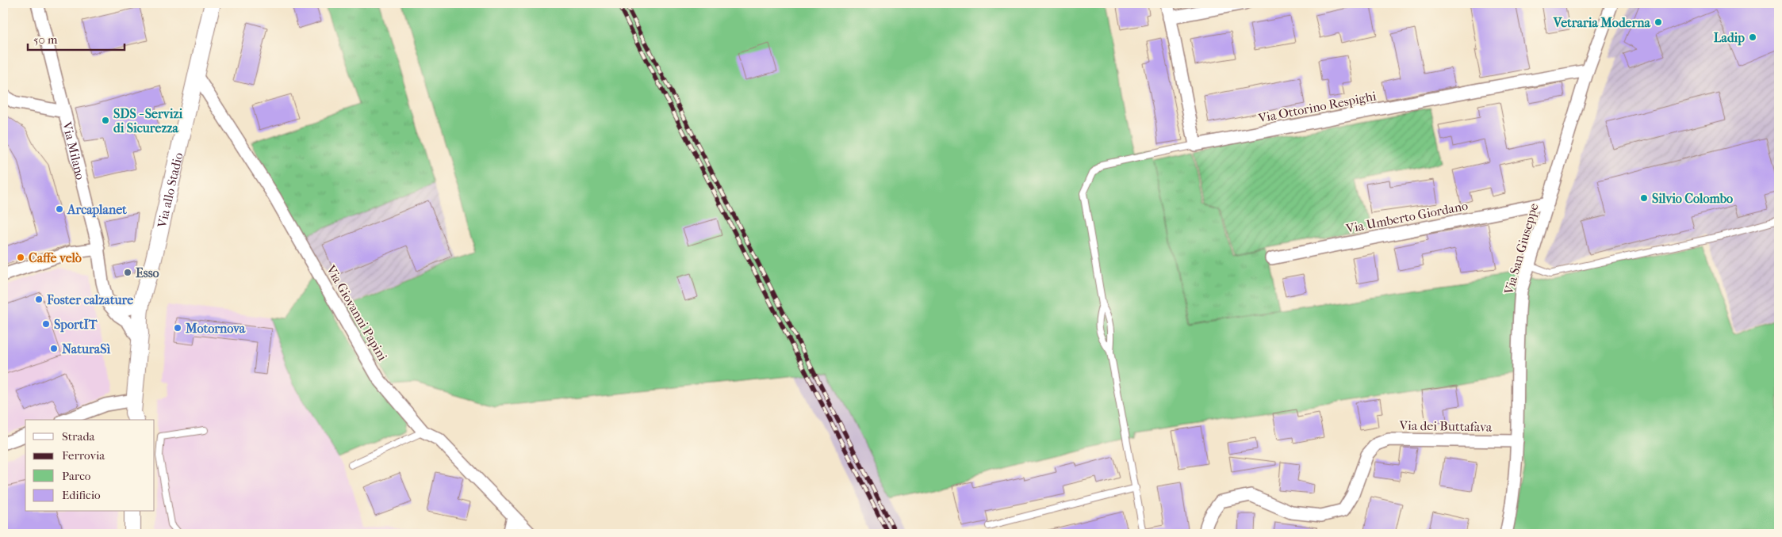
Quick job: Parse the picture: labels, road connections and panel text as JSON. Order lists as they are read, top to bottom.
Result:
{
  "streets": {
    "main road": ["Via allo Stadio"],
    "street": [
      "Via Ottorino Respighi",
      "Via Milano",
      "Via Umberto Giordano",
      "Via San Giuseppe",
      "Via Giovanni Papini",
      "Via dei Buttafava"
    ]
  },
  "crossings": [
    ["Via Ottorino Respighi", "Via San Giuseppe"],
    ["Via Milano", "Via allo Stadio"],
    ["Via allo Stadio", "Via Giovanni Papini"],
    ["Via Umberto Giordano", "Via San Giuseppe"],
    ["Via San Giuseppe", "Via dei Buttafava"]
  ],
  "places": [
    "Vetraria Moderna",
    "Ladip",
    "SDS - Servizi di Sicurezza",
    "Silvio Colombo",
    "Arcaplanet",
    "Caffe velò",
    "Esso",
    "Foster calzature",
    "SportIT",
    "Motornova",
    "NaturaSì"
  ],
  "legend": [
    "Strada",
    "Ferrovia",
    "Parco",
    "Edificio"
  ],
  "scale_bar": "50 m"
}
